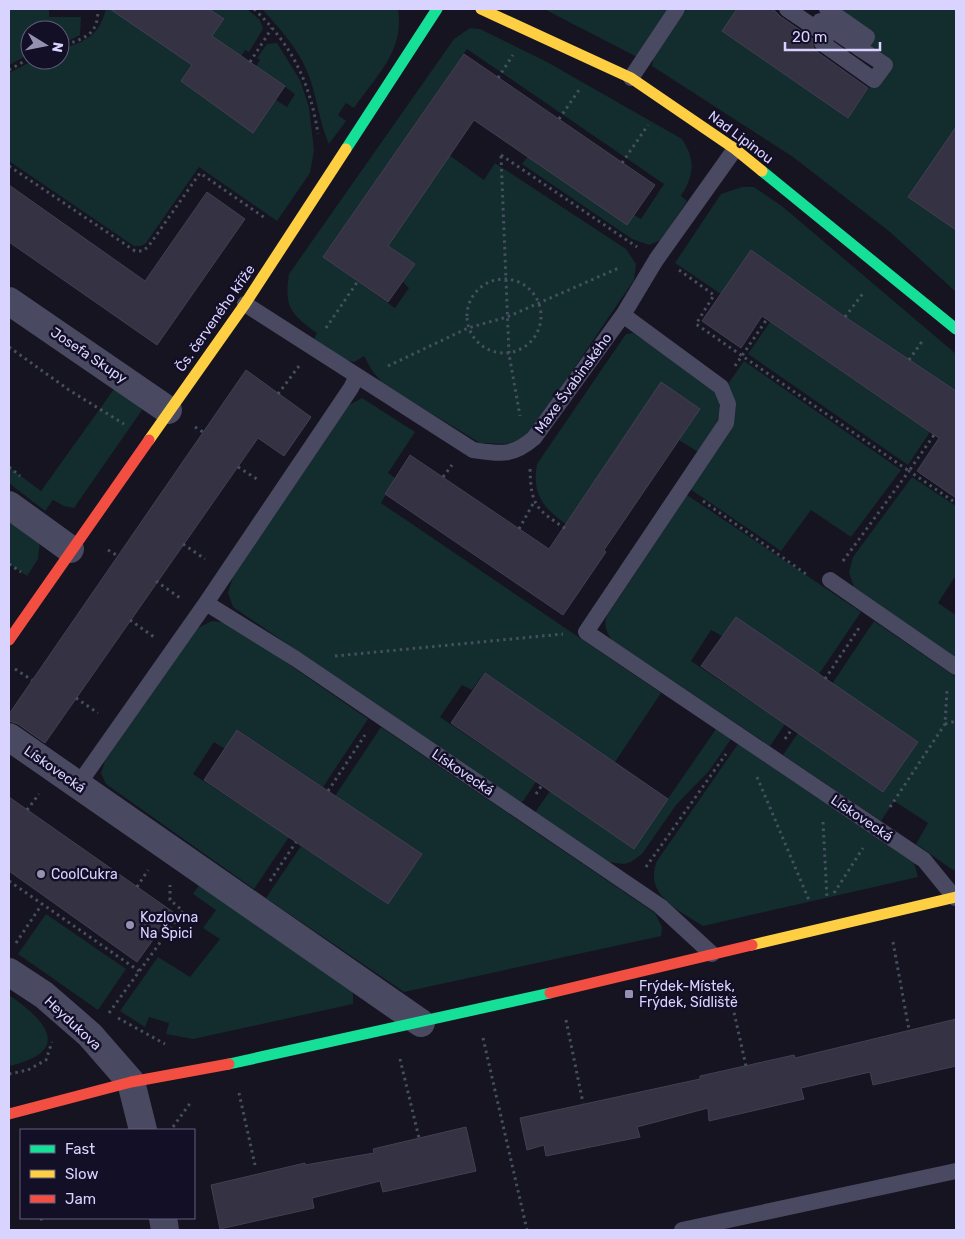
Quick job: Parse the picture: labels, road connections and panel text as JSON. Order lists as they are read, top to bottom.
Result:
{
  "streets": {
    "street": [
      "Nad Lipinou",
      "Čs. červeného kříže",
      "Josefa Skupy",
      "Lískovecká",
      "Heydukova"
    ],
    "lane": ["Maxe Švabinského"]
  },
  "crossings": [
    ["Nad Lipinou", "Maxe Švabinského"],
    ["Čs. červeného kříže", "Josefa Skupy"],
    ["Čs. červeného kříže", "Maxe Švabinského"],
    ["Lískovecká", "Heydukova"]
  ],
  "places": {
    "other": ["CoolCukra", "Kozlovna Na Špici"],
    "transit": ["Frýdek-Místek, Frýdek, Sídliště"]
  },
  "legend": ["Fast", "Slow", "Jam"],
  "scale_bar": "20 m",
  "north": "right"
}
